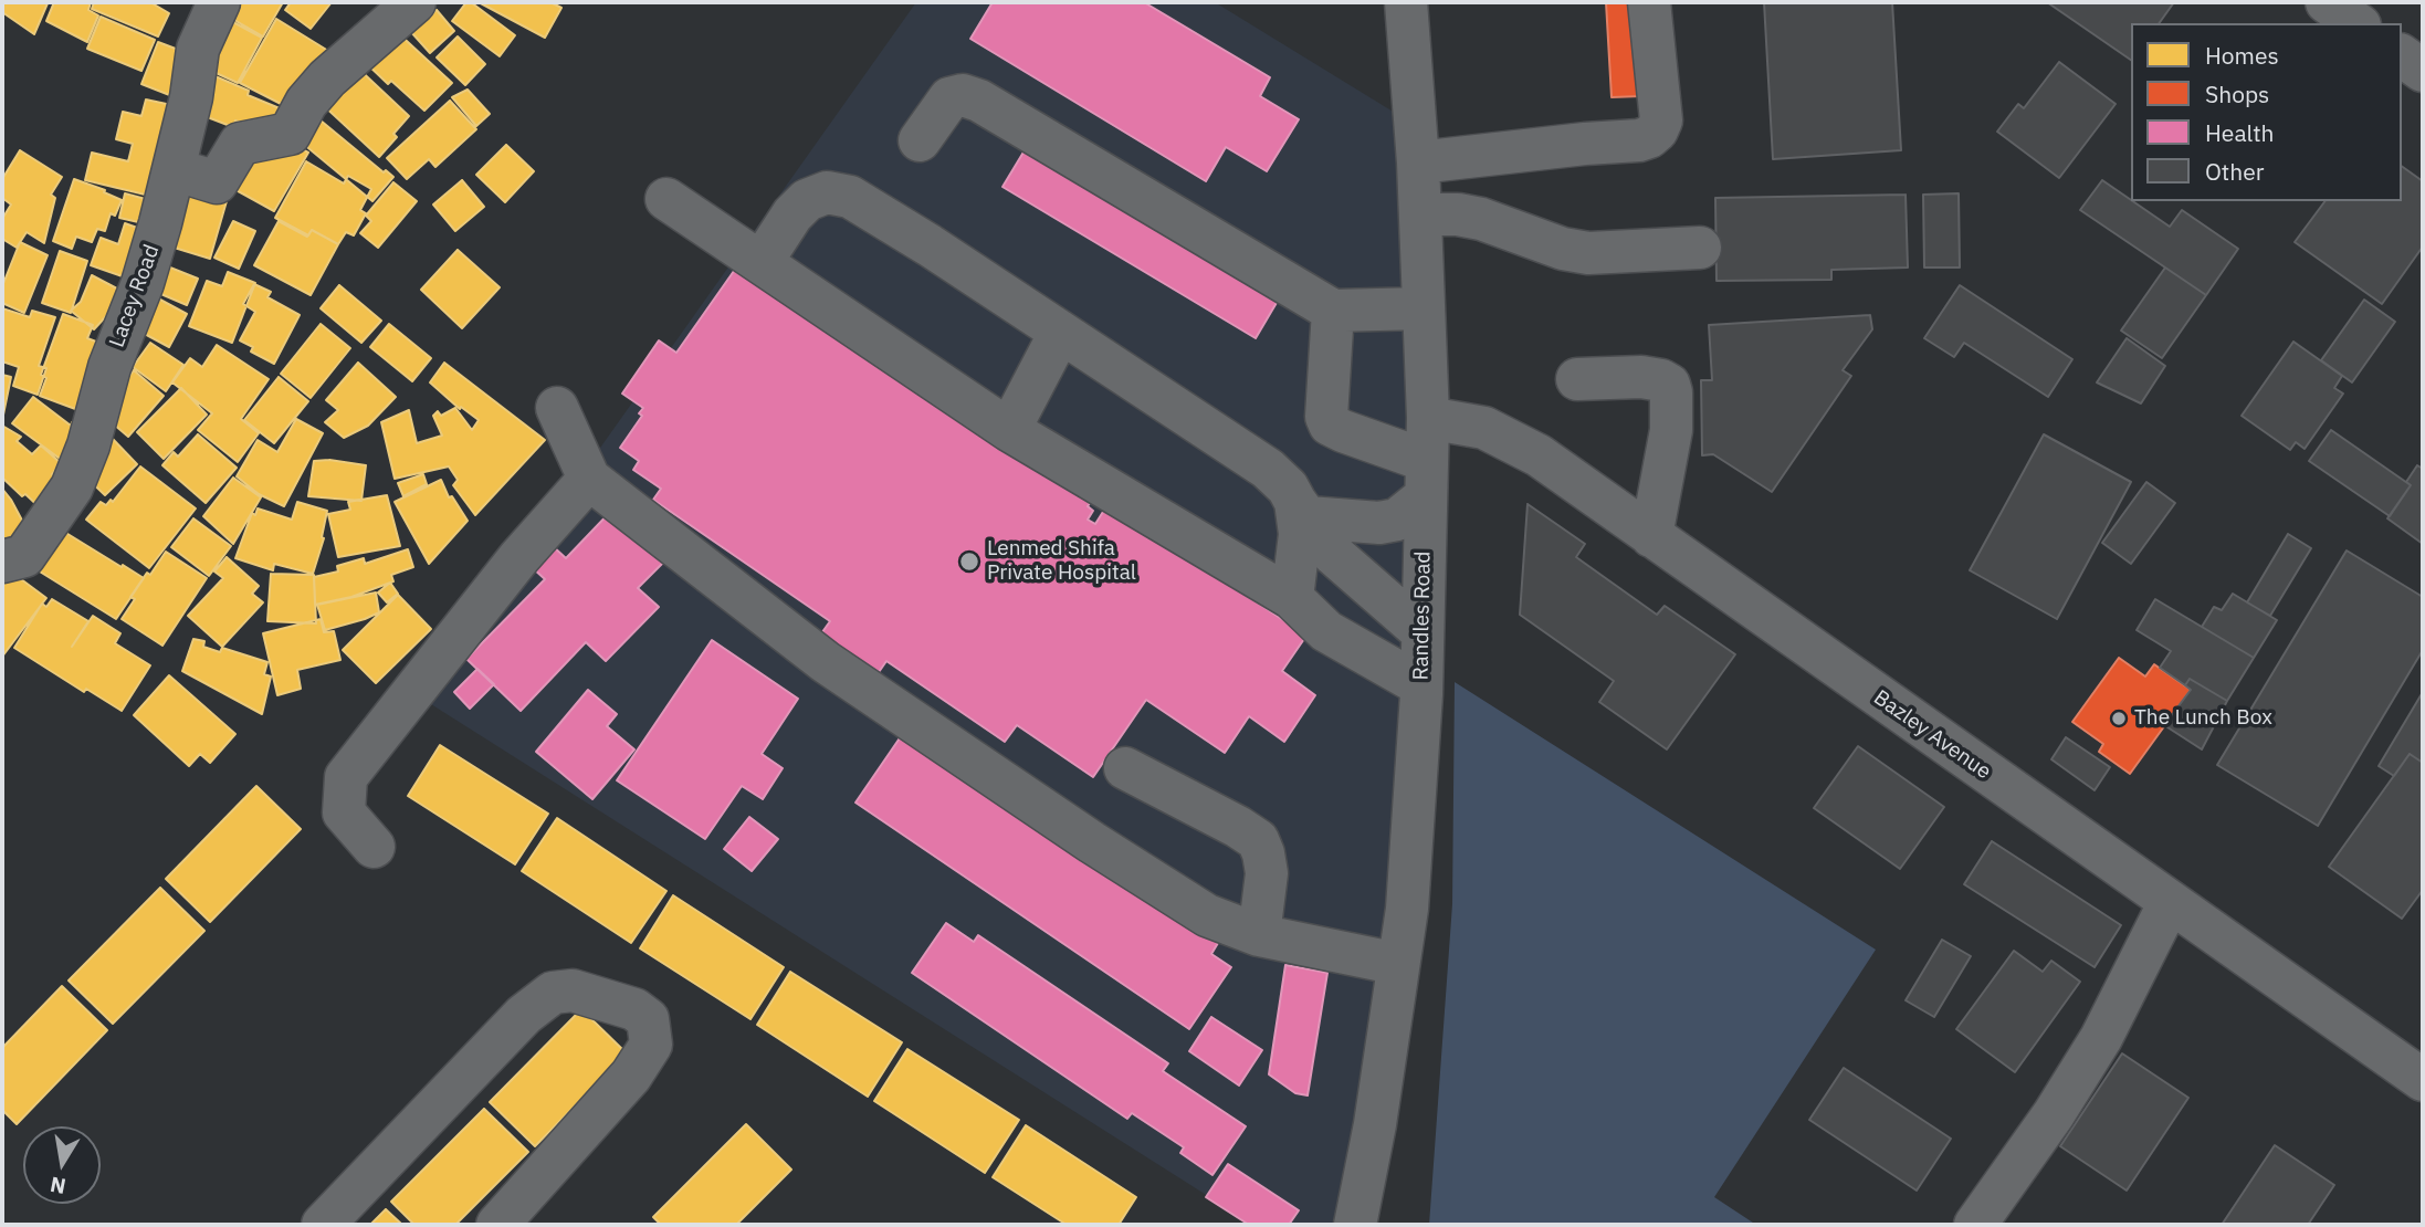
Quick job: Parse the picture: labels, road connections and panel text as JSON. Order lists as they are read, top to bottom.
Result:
{
  "streets": {
    "street": ["Lacey Road", "Randles Road", "Bazley Avenue"]
  },
  "crossings": [
    ["Randles Road", "Bazley Avenue"]
  ],
  "places": ["Lenmed Shifa Private Hospital", "The Lunch Box"],
  "legend": [
    "Homes",
    "Shops",
    "Health",
    "Other"
  ],
  "north": "bottom"
}
